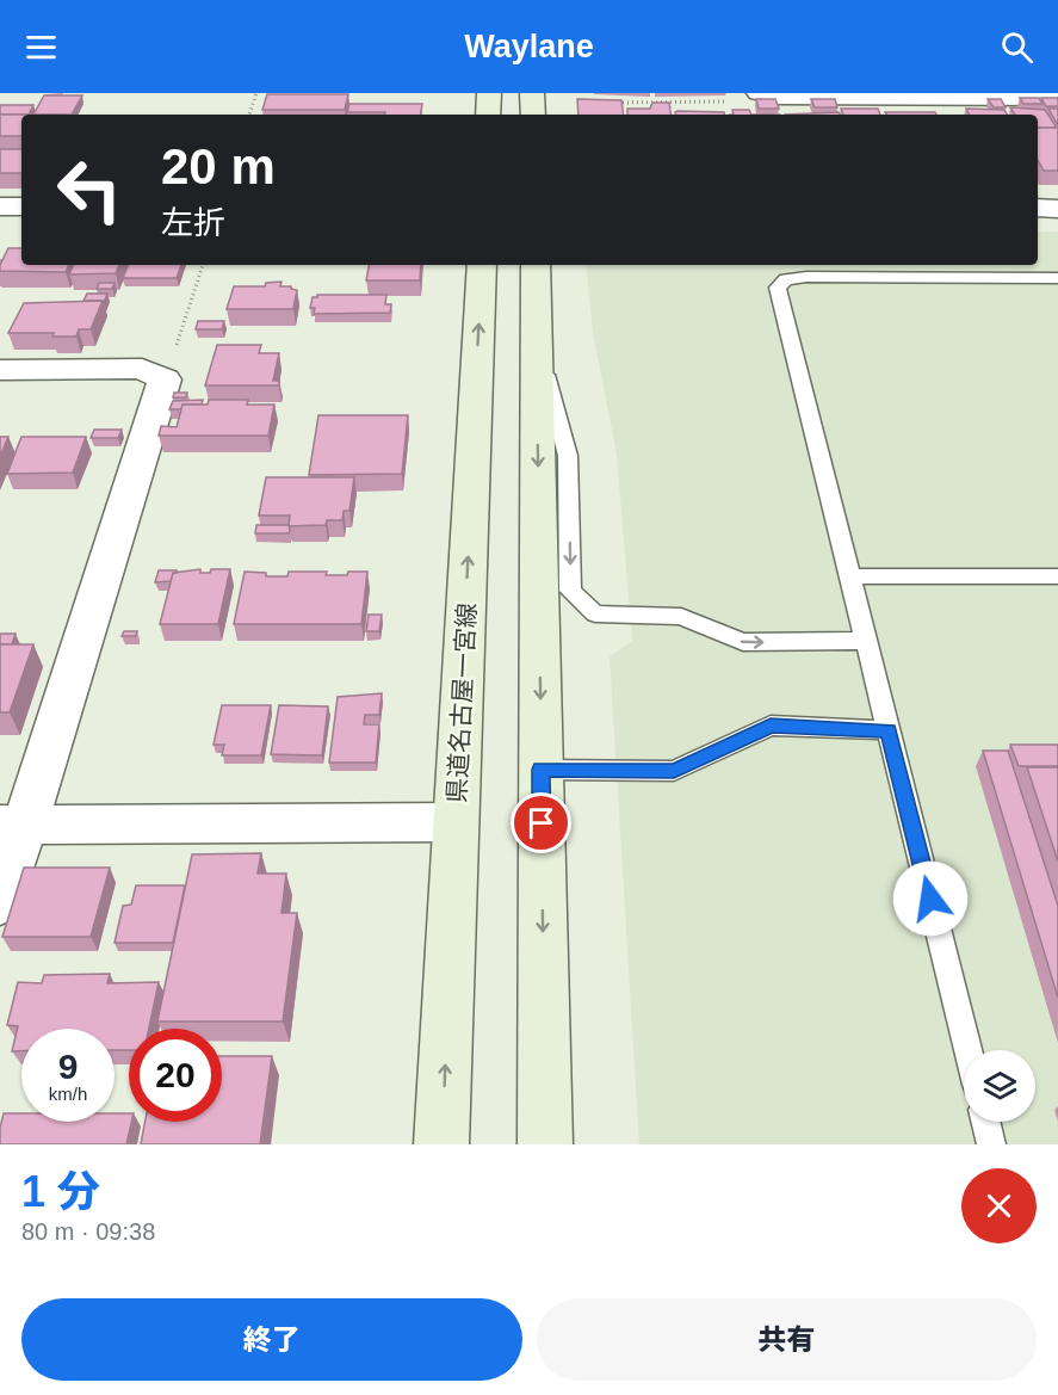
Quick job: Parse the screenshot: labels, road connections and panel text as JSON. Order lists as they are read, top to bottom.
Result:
{
  "streets": {
    "main road": ["県道名古屋一宮線"]
  },
  "page": {
    "header": "Waylane",
    "turn": ["20 m", "左折"],
    "speed": "9 km/h",
    "limit": "20",
    "heading": ["1 分", "80 m · 09:38"],
    "buttons": ["終了", "共有"]
  }
}
